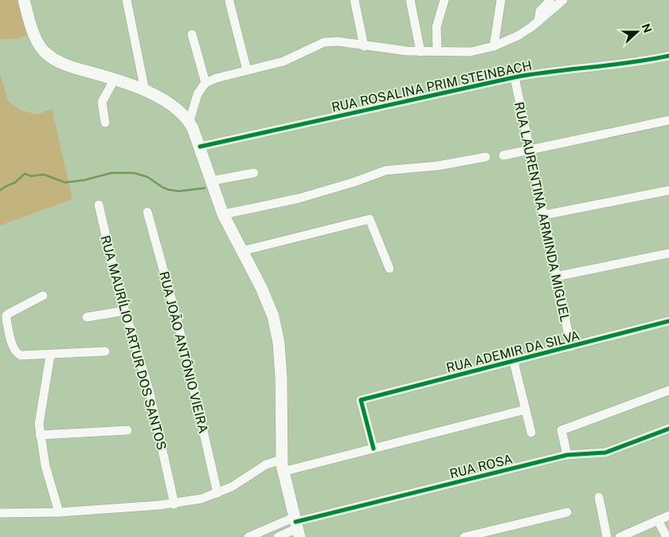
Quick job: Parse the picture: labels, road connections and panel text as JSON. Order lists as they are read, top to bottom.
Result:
{
  "streets": {
    "street": [
      "RUA ROSALINA PRIM STEINBACH",
      "RUA LAURENTINA ARMINDA MIGUEL",
      "RUA MAURÍLIO ARTUR DOS SANTOS",
      "RUA ADEMIR DA SILVA",
      "RUA JOÃO ANTÔNIO VIEIRA",
      "RUA ROSA"
    ]
  },
  "crossings": [
    ["RUA ROSALINA PRIM STEINBACH", "RUA LAURENTINA ARMINDA MIGUEL"],
    ["RUA LAURENTINA ARMINDA MIGUEL", "RUA ADEMIR DA SILVA"]
  ],
  "north": "right"
}
